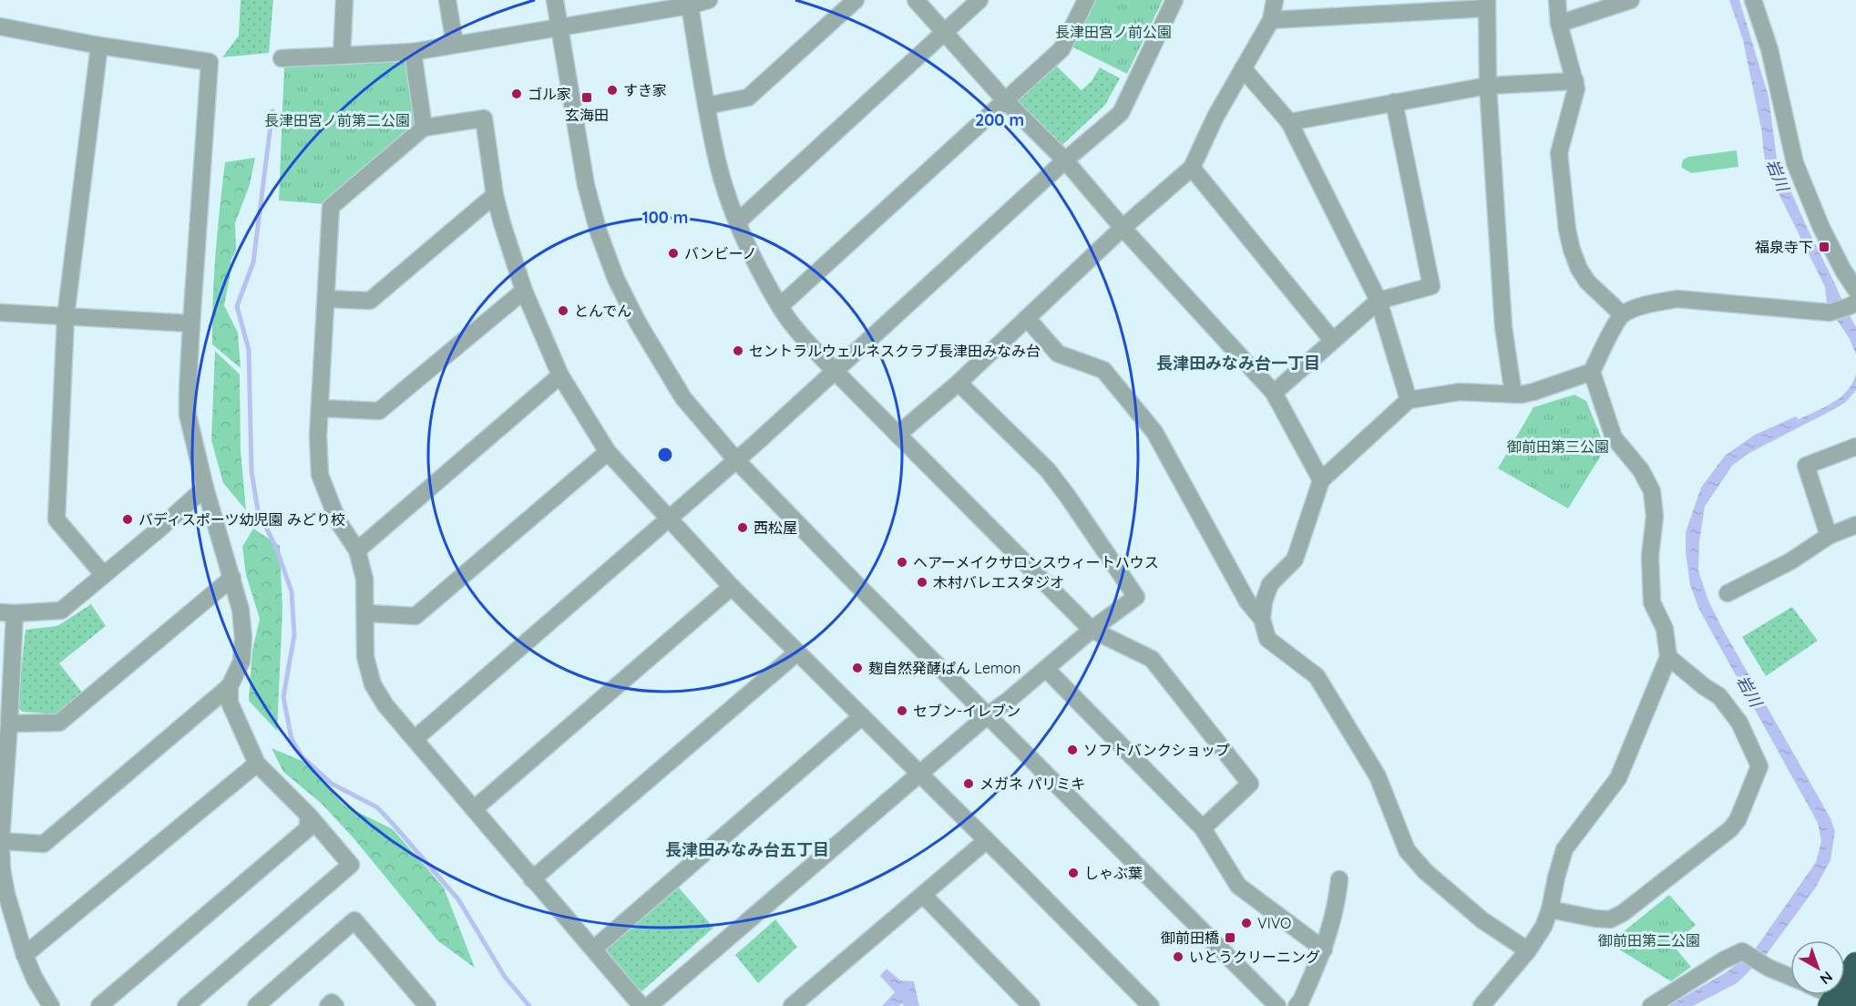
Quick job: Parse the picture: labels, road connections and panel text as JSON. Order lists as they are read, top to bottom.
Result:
{
  "districts": ["長津田みなみ台一丁目", "長津田みなみ台五丁目"],
  "water": ["岩川"],
  "parks": [
    "長津田宮ノ前公園",
    "長津田宮ノ前第二公園",
    "御前田第三公園",
    "御前田第二公園"
  ],
  "places": {
    "other": [
      "すき家",
      "ゴル家",
      "バンビーノ",
      "とんでん",
      "セントラルウェルネスクラブ長津田みなみ台",
      "バディスポーツ幼児園 みどり校",
      "西松屋",
      "ヘアーメイクサロンスウィートハウス",
      "木村バレエスタジオ",
      "麹自然発酵ぱん Lemon",
      "セブン-イレブン",
      "ソフトバンクショップ",
      "メガネ パリミキ",
      "しゃぶ葉",
      "VIVO",
      "いとうクリーニング"
    ],
    "transit": ["玄海田", "福泉寺下", "御前田橋"]
  },
  "north": "bottom right",
  "rings": ["200 m", "100 m"]
}
